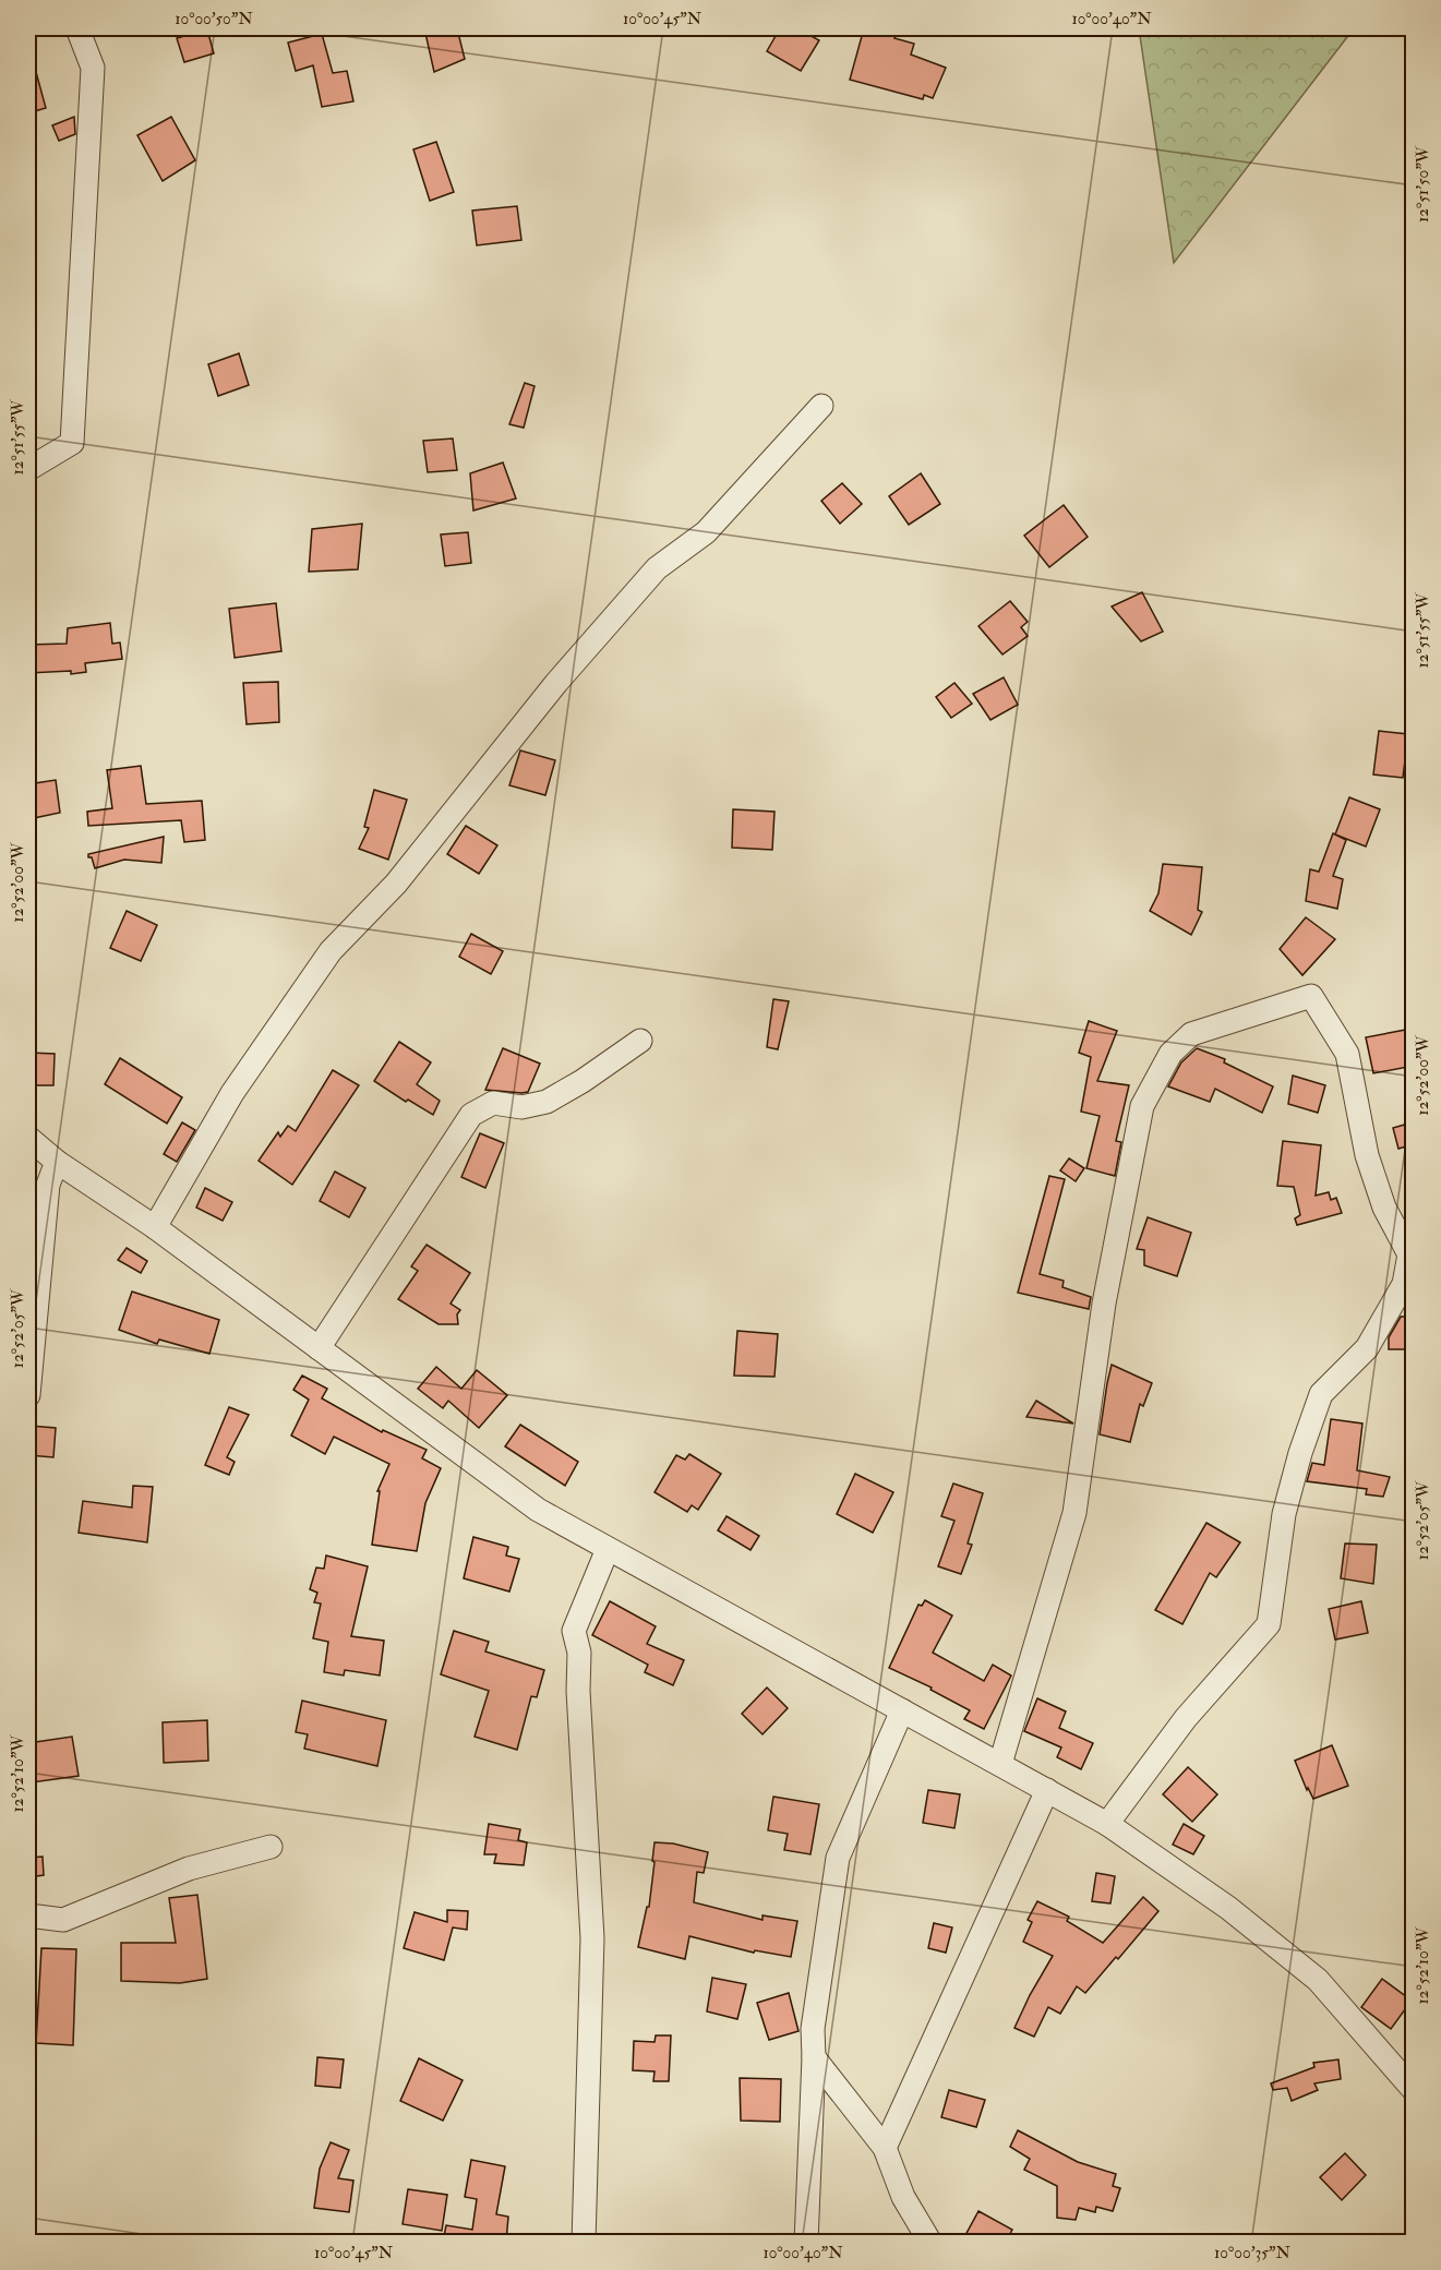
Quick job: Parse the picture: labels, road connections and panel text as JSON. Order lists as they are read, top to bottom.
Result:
{
  "coordinates": [
    "10°00'50\"N",
    "10°00'45\"N",
    "10°00'40\"N",
    "12°51'50\"W",
    "12°51'55\"W",
    "12°52'00\"W",
    "12°52'05\"W",
    "12°52'10\"W",
    "10°00'35\"N"
  ]
}
